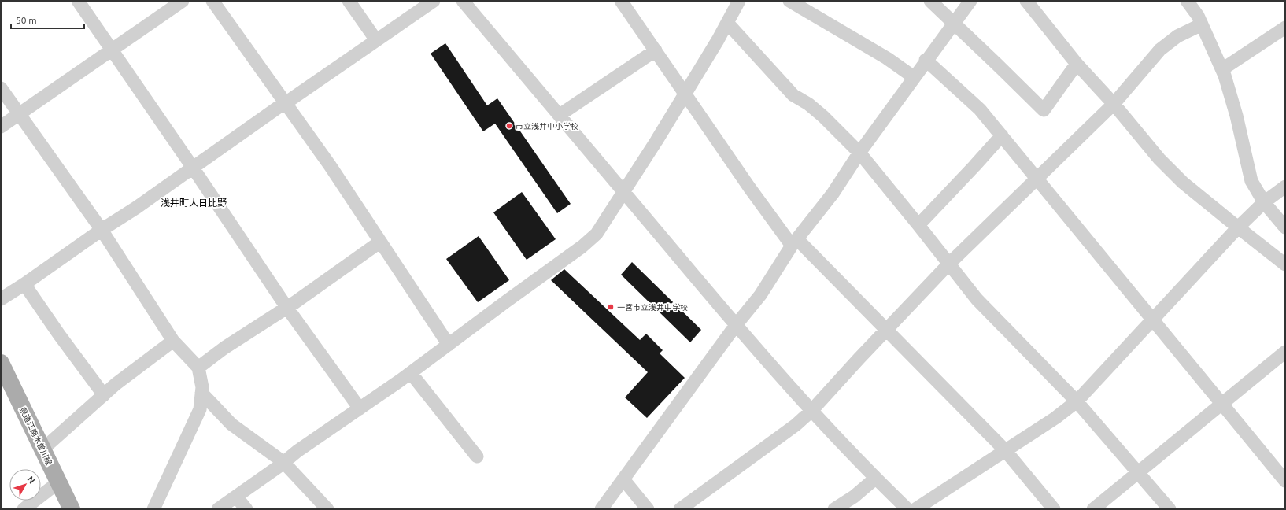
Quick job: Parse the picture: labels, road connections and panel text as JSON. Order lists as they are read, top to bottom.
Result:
{
  "streets": {
    "main road": ["県道江南木曽川線"]
  },
  "districts": ["浅井町大日比野"],
  "places": ["市立浅井中小学校", "一宮市立浅井中学校"],
  "scale_bar": "50 m",
  "north": "top right"
}
